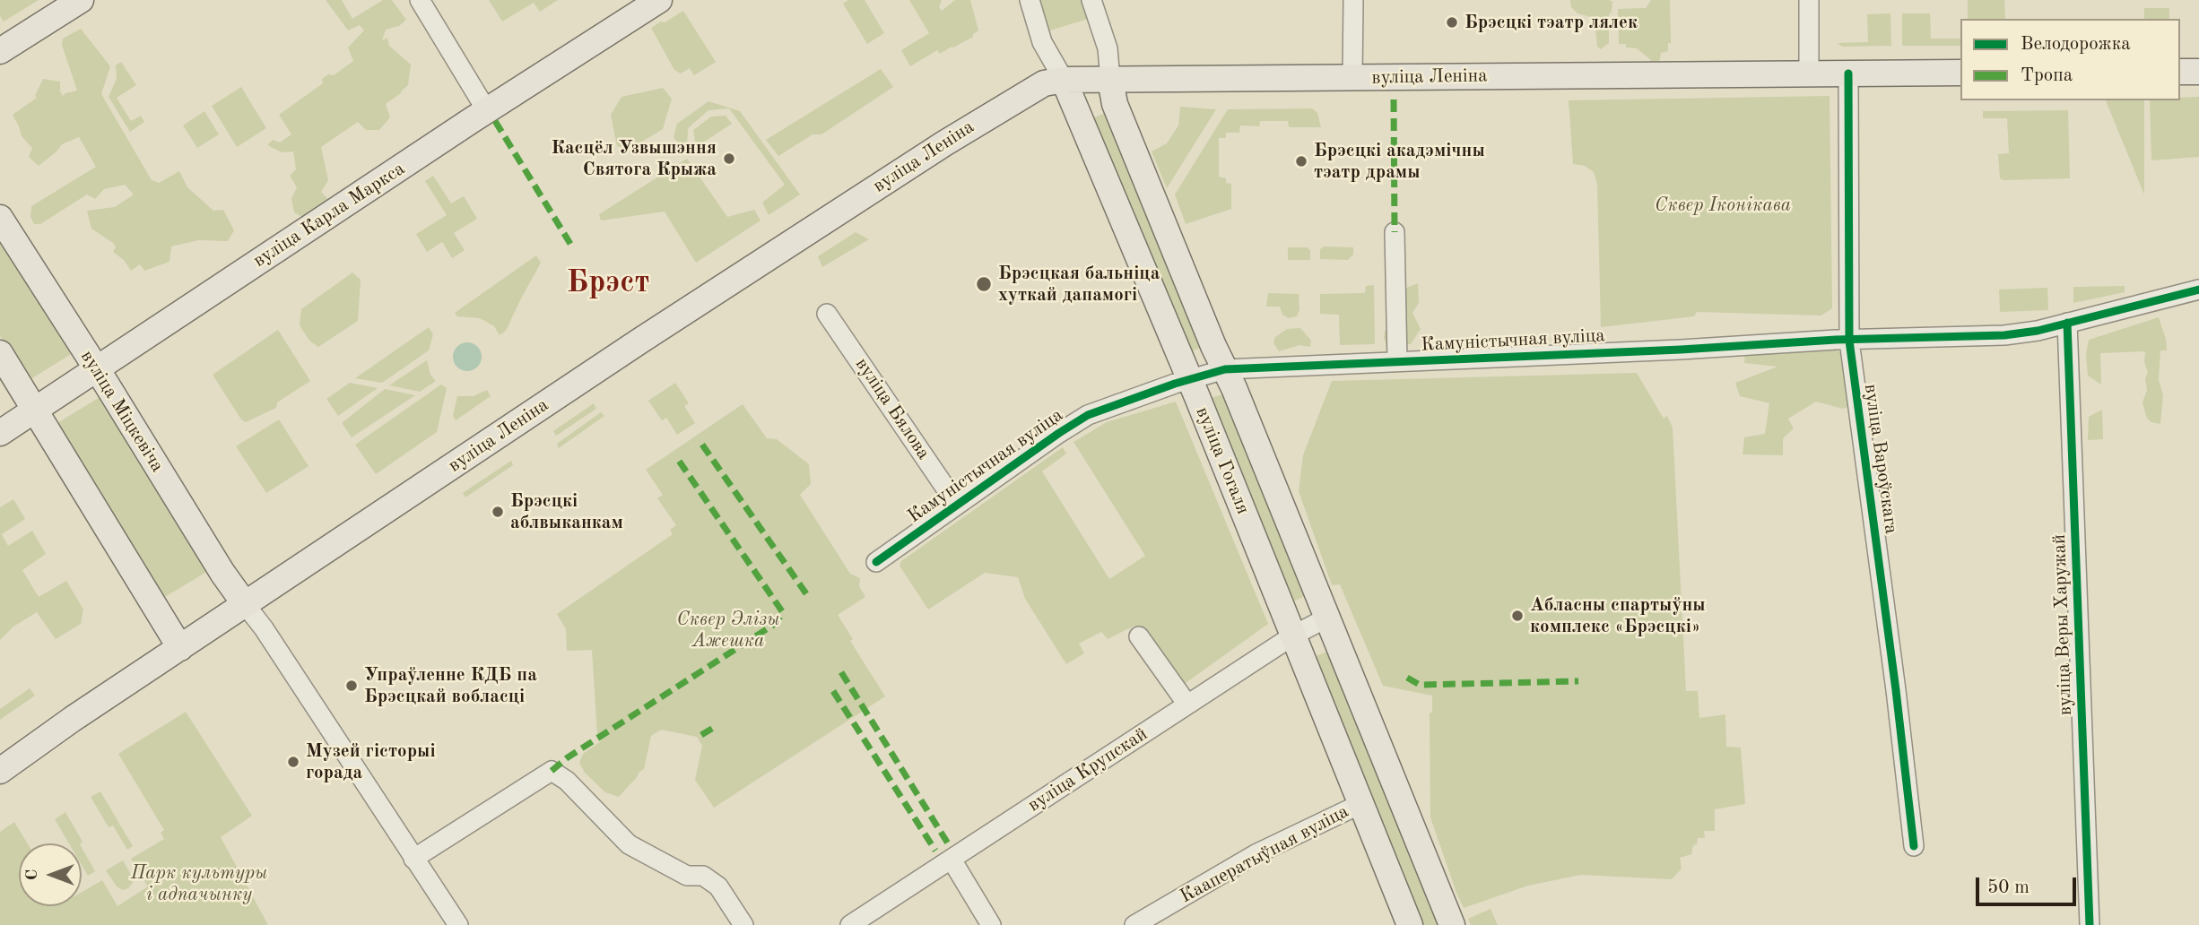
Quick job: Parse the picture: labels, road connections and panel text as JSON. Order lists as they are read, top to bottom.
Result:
{
  "streets": {
    "main road": [
      "вуліца Леніна",
      "вуліца Карла Маркса",
      "вуліца Міцкевіча",
      "вуліца Гогаля"
    ],
    "street": [
      "Камуністычная вуліца",
      "вуліца Бялова",
      "вуліца Вароўскага",
      "вуліца Веры Харужай",
      "вуліца Крупскай",
      "Кааператыўная вуліца"
    ]
  },
  "crossings": [
    ["вуліца Леніна", "вуліца Міцкевіча"],
    ["вуліца Леніна", "вуліца Вароўскага"],
    ["вуліца Леніна", "вуліца Гогаля"],
    ["вуліца Карла Маркса", "вуліца Міцкевіча"],
    ["Камуністычная вуліца", "вуліца Бялова"],
    ["Камуністычная вуліца", "вуліца Вароўскага"],
    ["Камуністычная вуліца", "вуліца Гогаля"],
    ["Камуністычная вуліца", "вуліца Веры Харужай"],
    ["вуліца Гогаля", "вуліца Крупскай"],
    ["вуліца Гогаля", "Кааператыўная вуліца"]
  ],
  "districts": ["Брэст"],
  "parks": ["Сквер Іконікава", "Сквер Элізы Ажешка", "Парк культуры і адпачынку"],
  "places": [
    "Брэсцкі тэатр лялек",
    "Касцёл Узвышэння Святога Крыжа",
    "Брэсцкі акадэмічны тэатр драмы",
    "Брэсцкая бальніца хуткай дапамогі",
    "Брэсцкі аблвыканкам",
    "Абласны спартыўны комплекс «Брэсцкі»",
    "Упраўленне КДБ па Брэсцкай вобласці",
    "Музей гісторыі горада"
  ],
  "legend": ["Велодорожка", "Тропа"],
  "scale_bar": "50 m",
  "north": "left"
}
